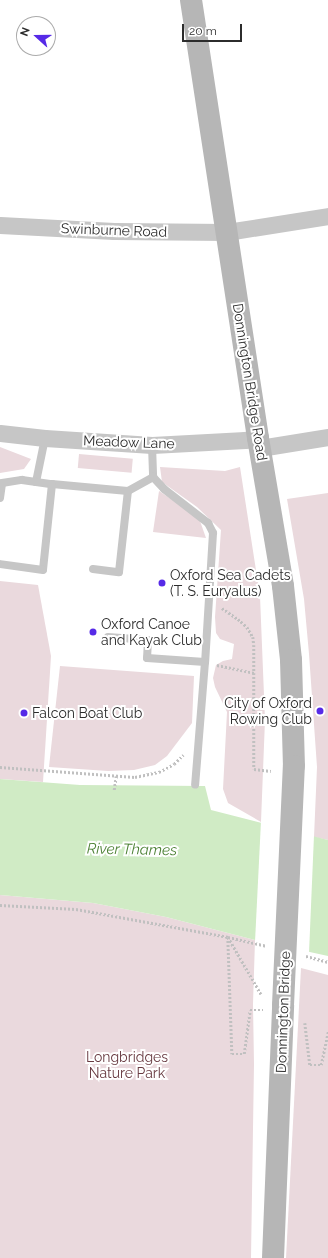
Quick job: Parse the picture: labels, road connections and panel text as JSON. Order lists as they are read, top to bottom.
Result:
{
  "streets": {
    "main road": ["Donnington Bridge Road", "Donnington Bridge"],
    "street": ["Swinburne Road", "Meadow Lane"]
  },
  "crossings": [
    ["Swinburne Road", "Donnington Bridge Road"],
    ["Donnington Bridge Road", "Meadow Lane"],
    ["Donnington Bridge Road", "Donnington Bridge"]
  ],
  "water": ["River Thames"],
  "parks": ["Longbridges Nature Park"],
  "places": [
    "Oxford Sea Cadets (T. S. Euryalus)",
    "Oxford Canoe and Kayak Club",
    "City of Oxford Rowing Club",
    "Falcon Boat Club"
  ],
  "scale_bar": "20 m",
  "north": "left"
}
